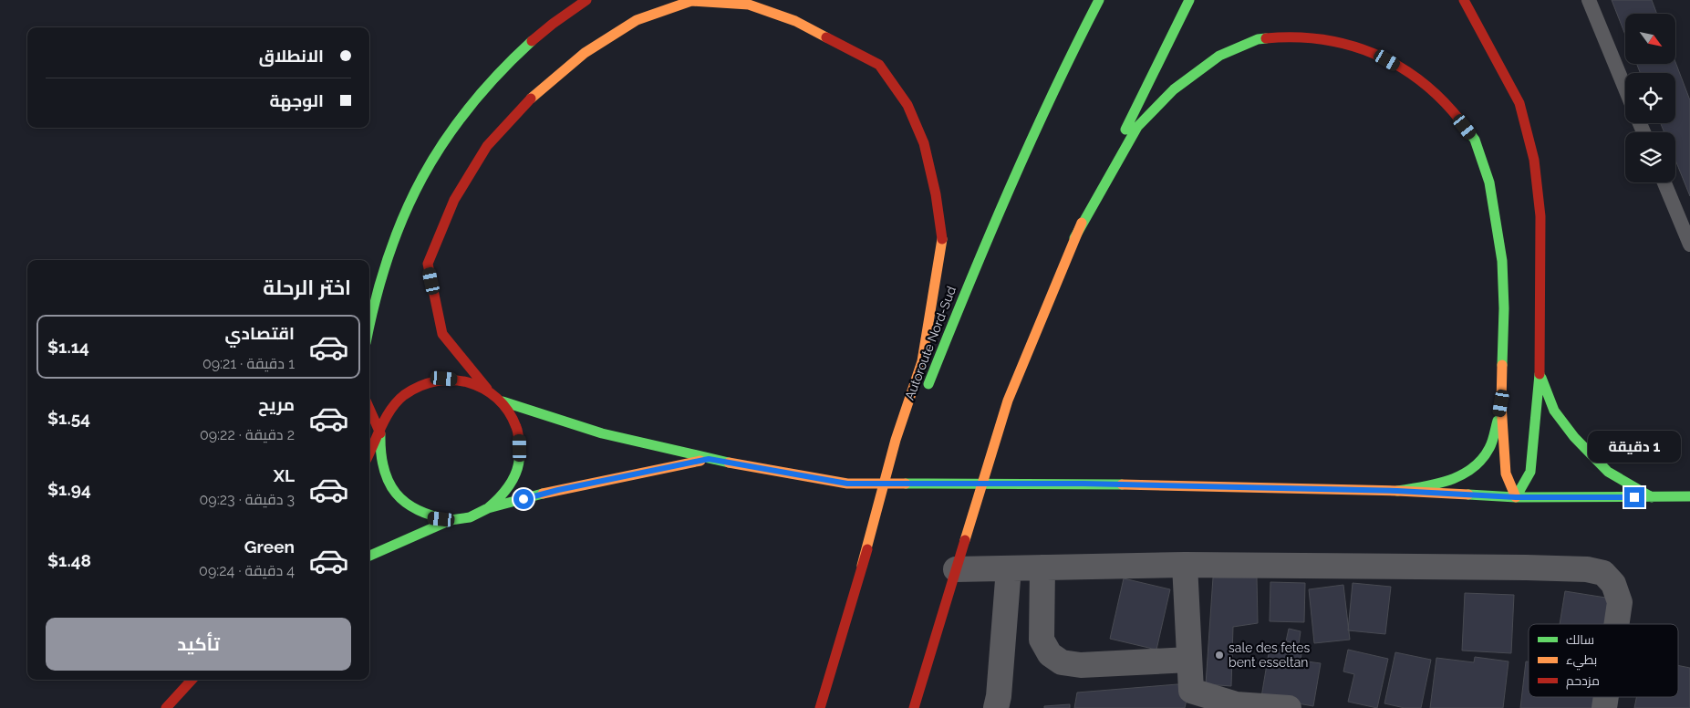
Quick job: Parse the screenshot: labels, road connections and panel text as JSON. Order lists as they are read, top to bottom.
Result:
{
  "streets": {
    "main road": ["Autoroute Nord-Sud"]
  },
  "places": ["sale des fetes bent esseltan"],
  "legend": ["سالك", "بطيء", "مزدحم"],
  "north": "bottom right",
  "page": {
    "banner": ["الانطلاق", "الوجهة"],
    "heading": "اختر الرحلة",
    "list": [
      {
        "name": "اقتصادي",
        "note": "1 دقيقة · 09:21",
        "value": "$1.14"
      },
      {
        "name": "مريح",
        "note": "2 دقيقة · 09:22",
        "value": "$1.54"
      },
      {
        "name": "XL",
        "note": "3 دقيقة · 09:23",
        "value": "$1.94"
      },
      {
        "name": "Green",
        "note": "4 دقيقة · 09:24",
        "value": "$1.48"
      }
    ],
    "bubble": "1 دقيقة",
    "buttons": "تأكيد"
  }
}
